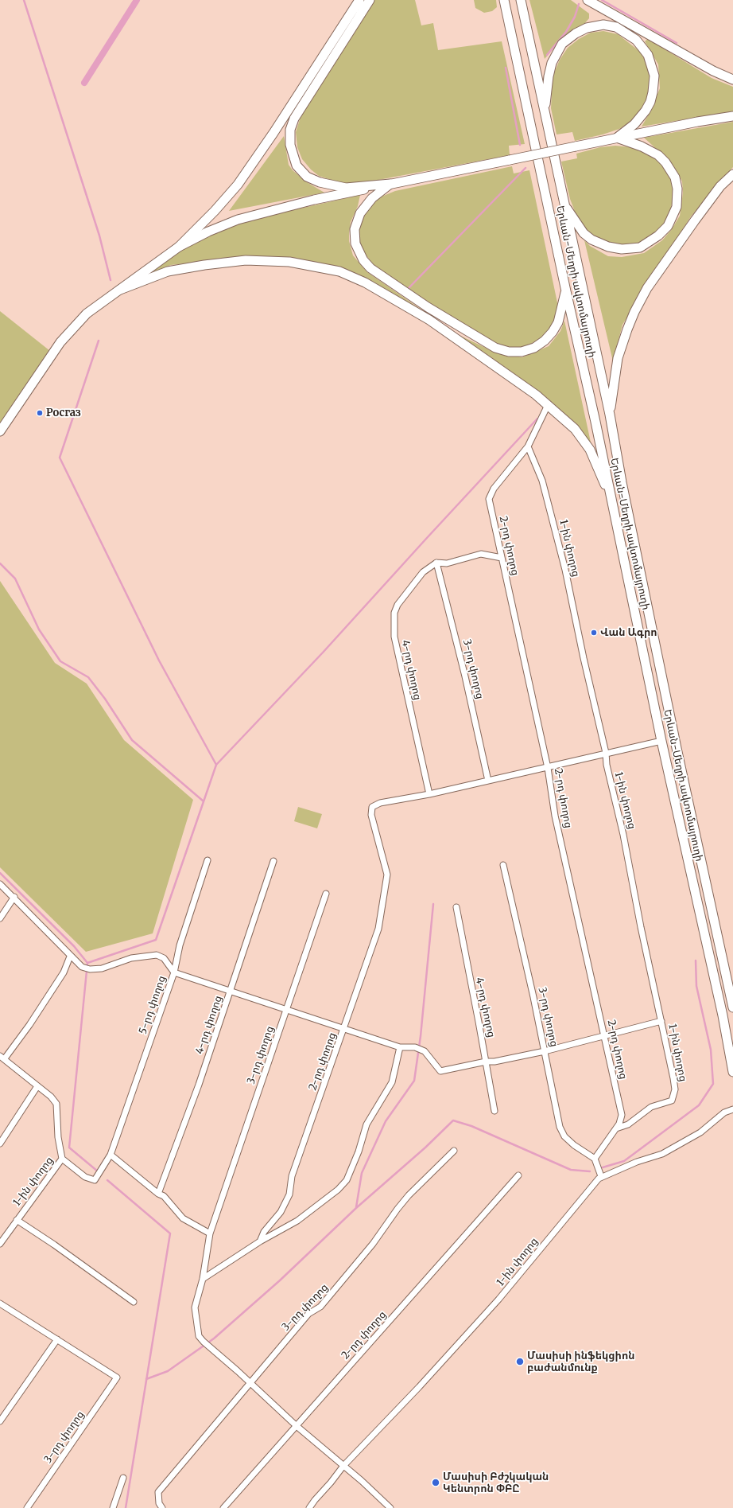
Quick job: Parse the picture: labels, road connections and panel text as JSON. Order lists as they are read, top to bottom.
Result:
{
  "streets": {
    "main road": ["Երևան-Մեղրի ավտոմայրուղի"],
    "street": [
      "2-րդ փողոց",
      "1-ին փողոց",
      "3-րդ փողոց",
      "4-րդ փողոց",
      "5-րդ փողոց"
    ]
  },
  "crossings": [
    ["2-րդ փողոց", "1-ին փողոց"],
    ["2-րդ փողոց", "3-րդ փողոց"],
    ["2-րդ փողոց", "4-րդ փողոց"],
    ["1-ին փողոց", "5-րդ փողոց"],
    ["3-րդ փողոց", "4-րդ փողոց"]
  ],
  "places": [
    "Росгаз",
    "Վան Ագրո",
    "Մասիսի ինֆեկցիոն բաժանմունք",
    "Մասիսի Բժշկական Կենտրոն ՓԲԸ"
  ]
}
